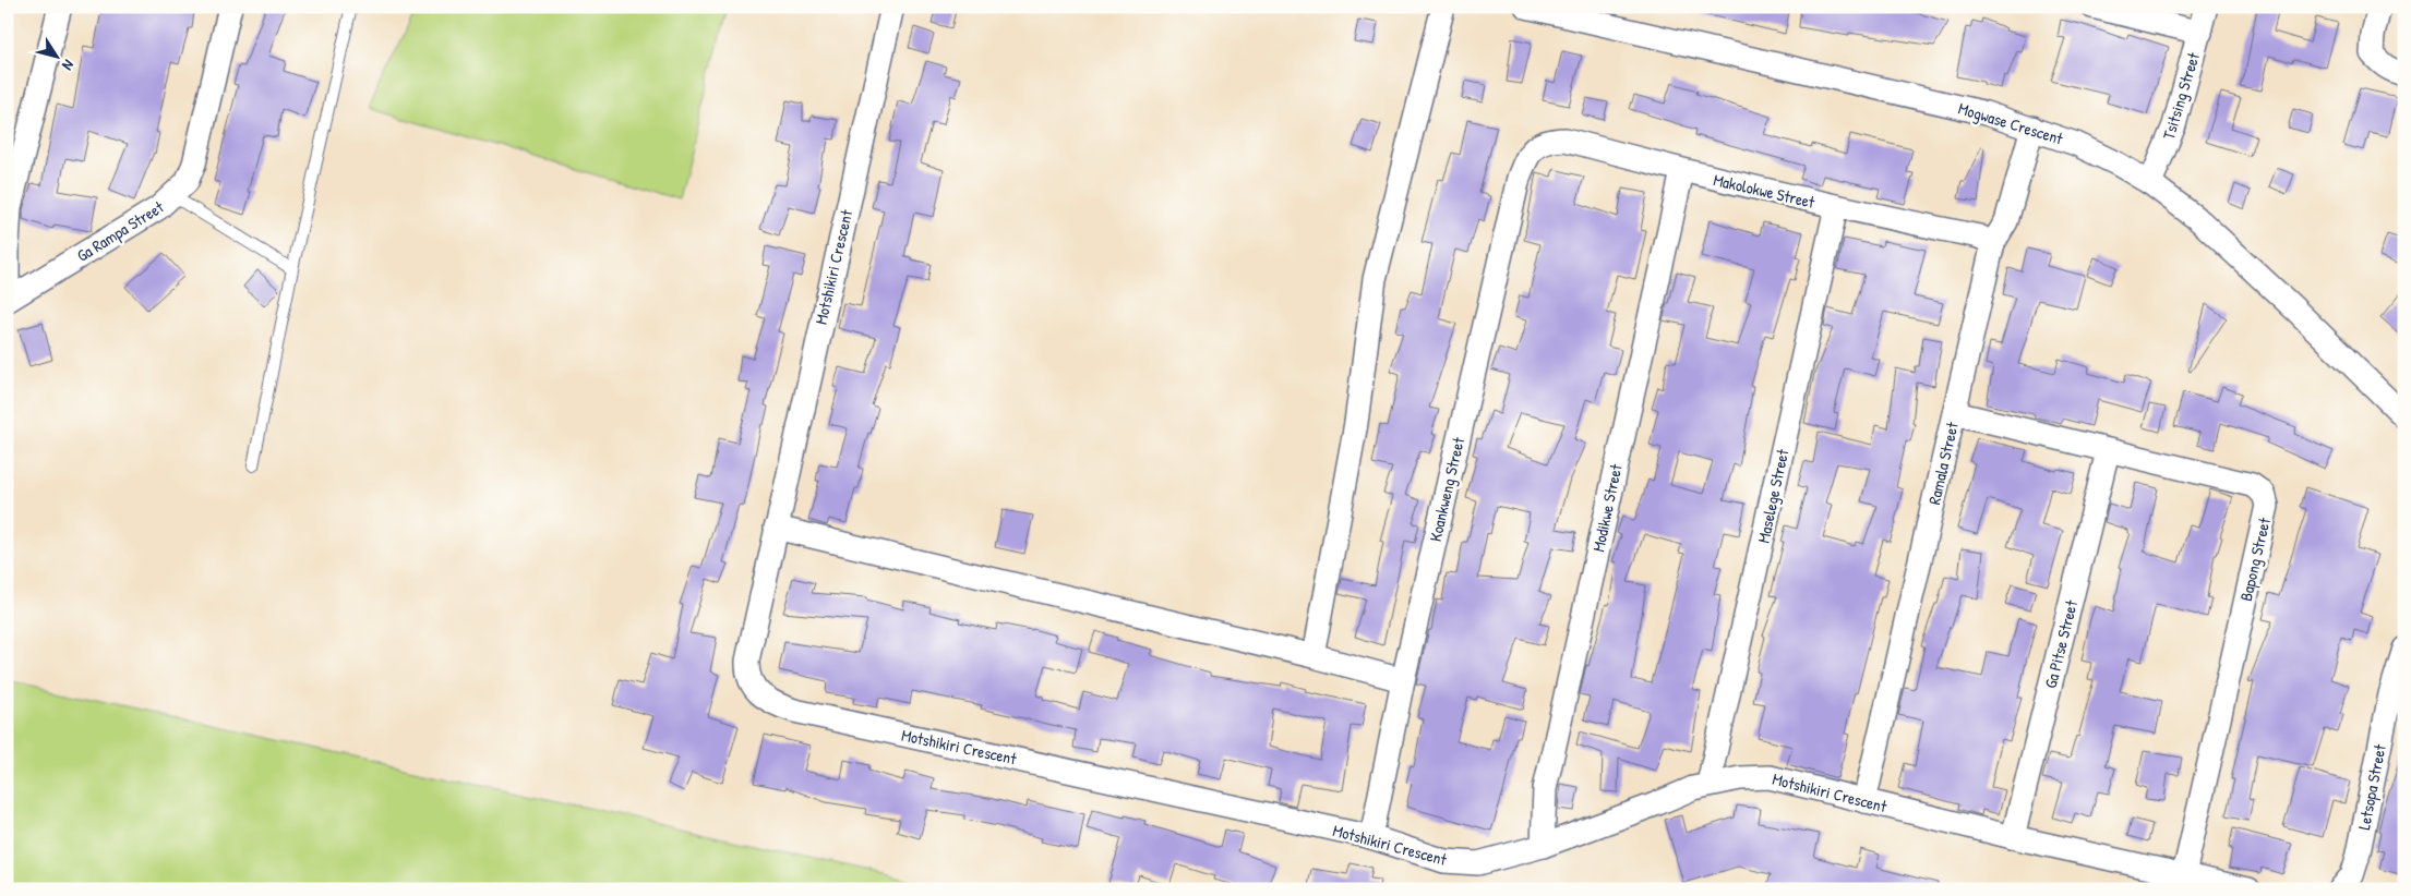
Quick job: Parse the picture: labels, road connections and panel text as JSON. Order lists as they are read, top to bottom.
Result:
{
  "streets": {
    "street": [
      "Tsitsing Street",
      "Mogwase Crescent",
      "Makolokwe Street",
      "Ga Rampa Street",
      "Motshikiri Crescent",
      "Ramala Street",
      "Koankweng Street",
      "Maselege Street",
      "Modikwe Street",
      "Bapong Street",
      "Ga Pitse Street",
      "Letsopa Street"
    ]
  },
  "crossings": [
    ["Tsitsing Street", "Mogwase Crescent"],
    ["Mogwase Crescent", "Ramala Street"],
    ["Makolokwe Street", "Ramala Street"],
    ["Makolokwe Street", "Koankweng Street"],
    ["Makolokwe Street", "Maselege Street"],
    ["Makolokwe Street", "Modikwe Street"],
    ["Motshikiri Crescent", "Ramala Street"],
    ["Motshikiri Crescent", "Koankweng Street"],
    ["Motshikiri Crescent", "Maselege Street"],
    ["Motshikiri Crescent", "Modikwe Street"],
    ["Motshikiri Crescent", "Bapong Street"],
    ["Motshikiri Crescent", "Ga Pitse Street"],
    ["Ramala Street", "Bapong Street"],
    ["Bapong Street", "Ga Pitse Street"]
  ],
  "north": "bottom right"
}
